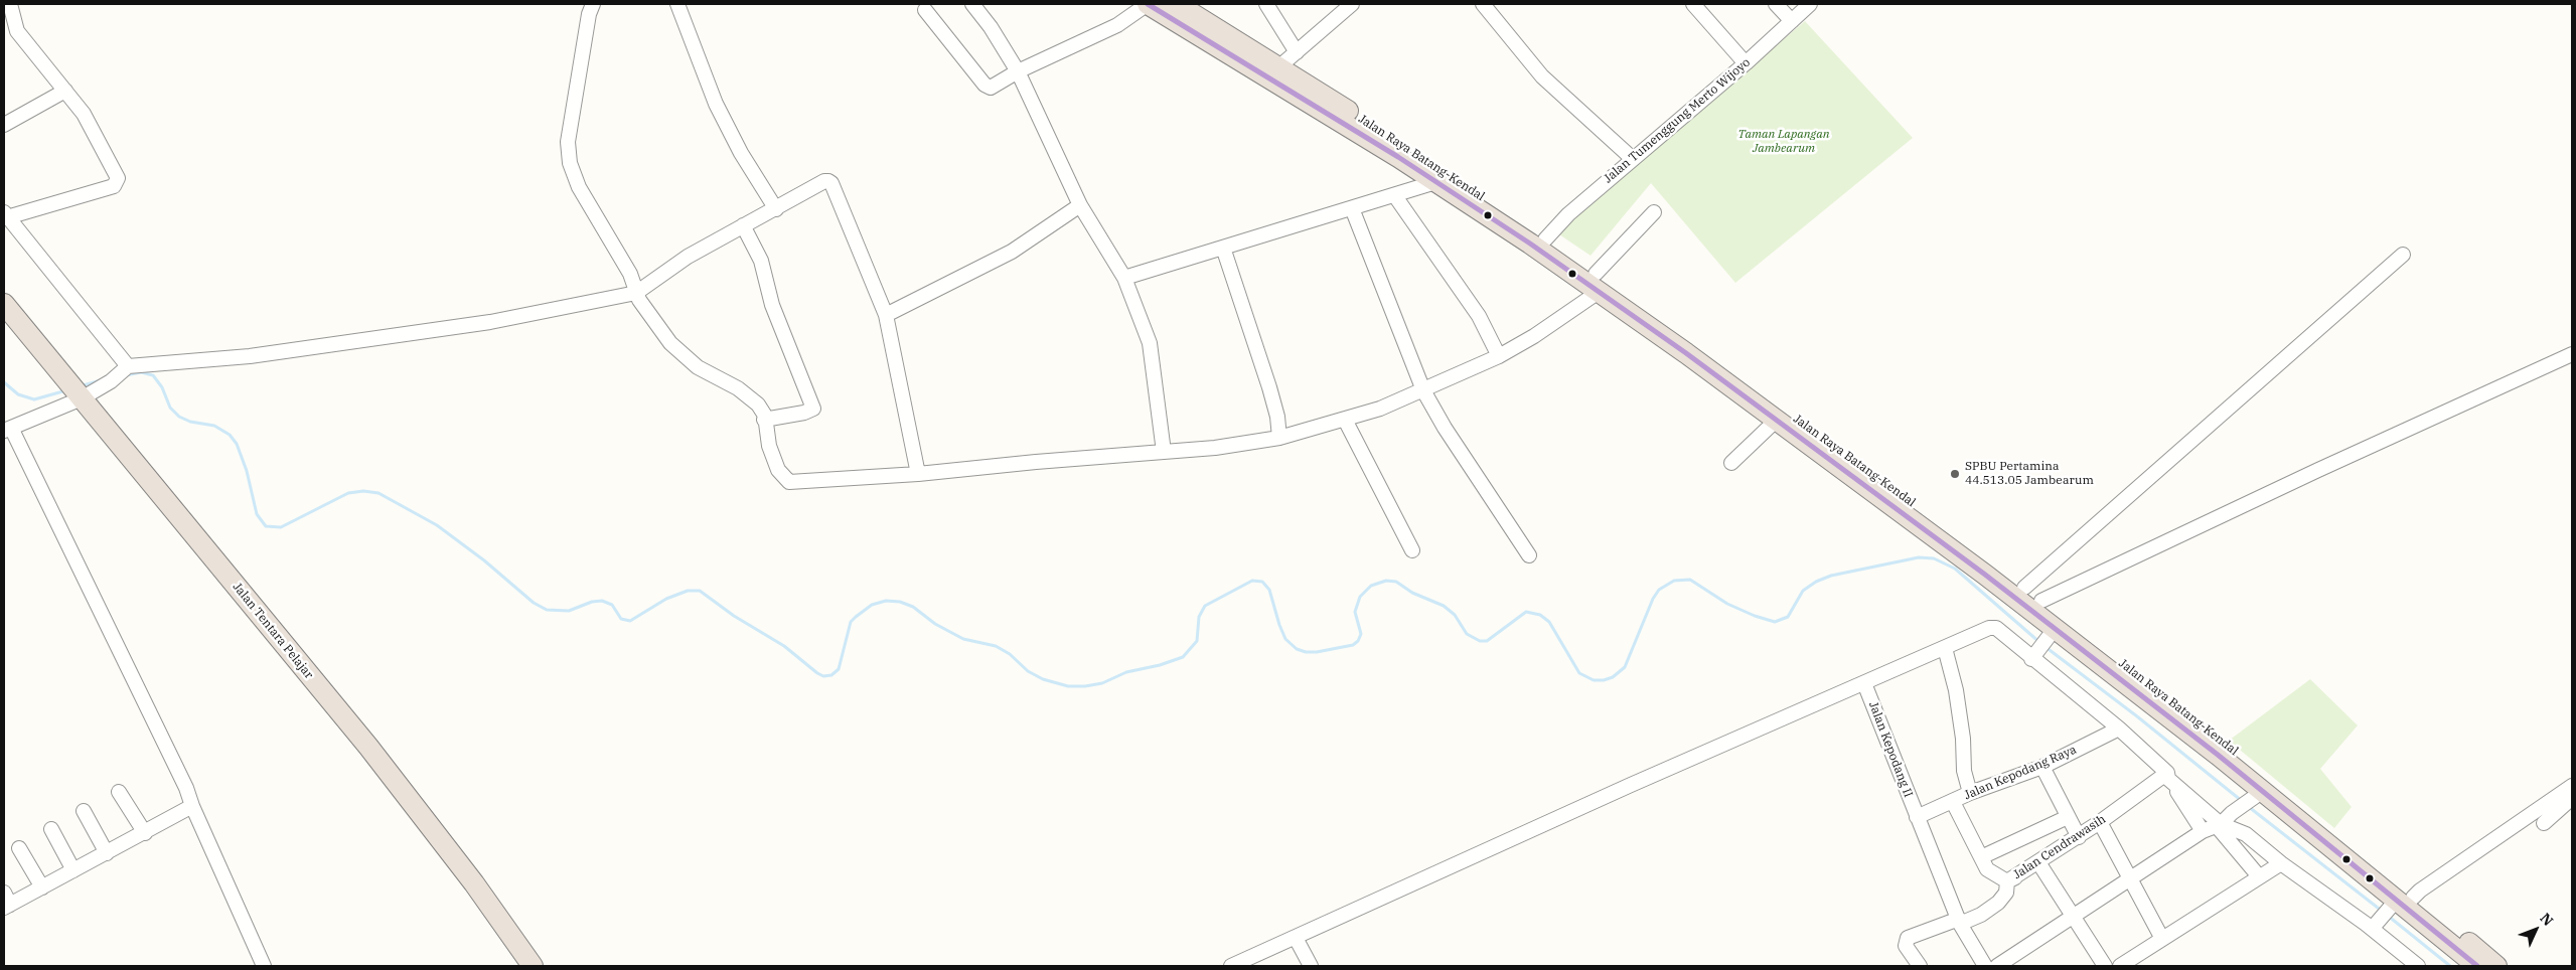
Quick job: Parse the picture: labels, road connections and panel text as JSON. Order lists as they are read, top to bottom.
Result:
{
  "streets": {
    "highway": ["Jalan Raya Batang-Kendal", "Jalan Tentara Pelajar"],
    "street": [
      "Jalan Tumenggung Merto Wijoyo",
      "Jalan Kepodang II",
      "Jalan Kepodang Raya",
      "Jalan Cendrawasih"
    ]
  },
  "crossings": [
    ["Jalan Tumenggung Merto Wijoyo", "Jalan Raya Batang-Kendal"],
    ["Jalan Kepodang II", "Jalan Kepodang Raya"],
    ["Jalan Kepodang II", "Jalan Cendrawasih"]
  ],
  "parks": ["Taman Lapangan Jambearum"],
  "places": ["SPBU Pertamina 44.513.05 Jambearum"],
  "north": "top right"
}
